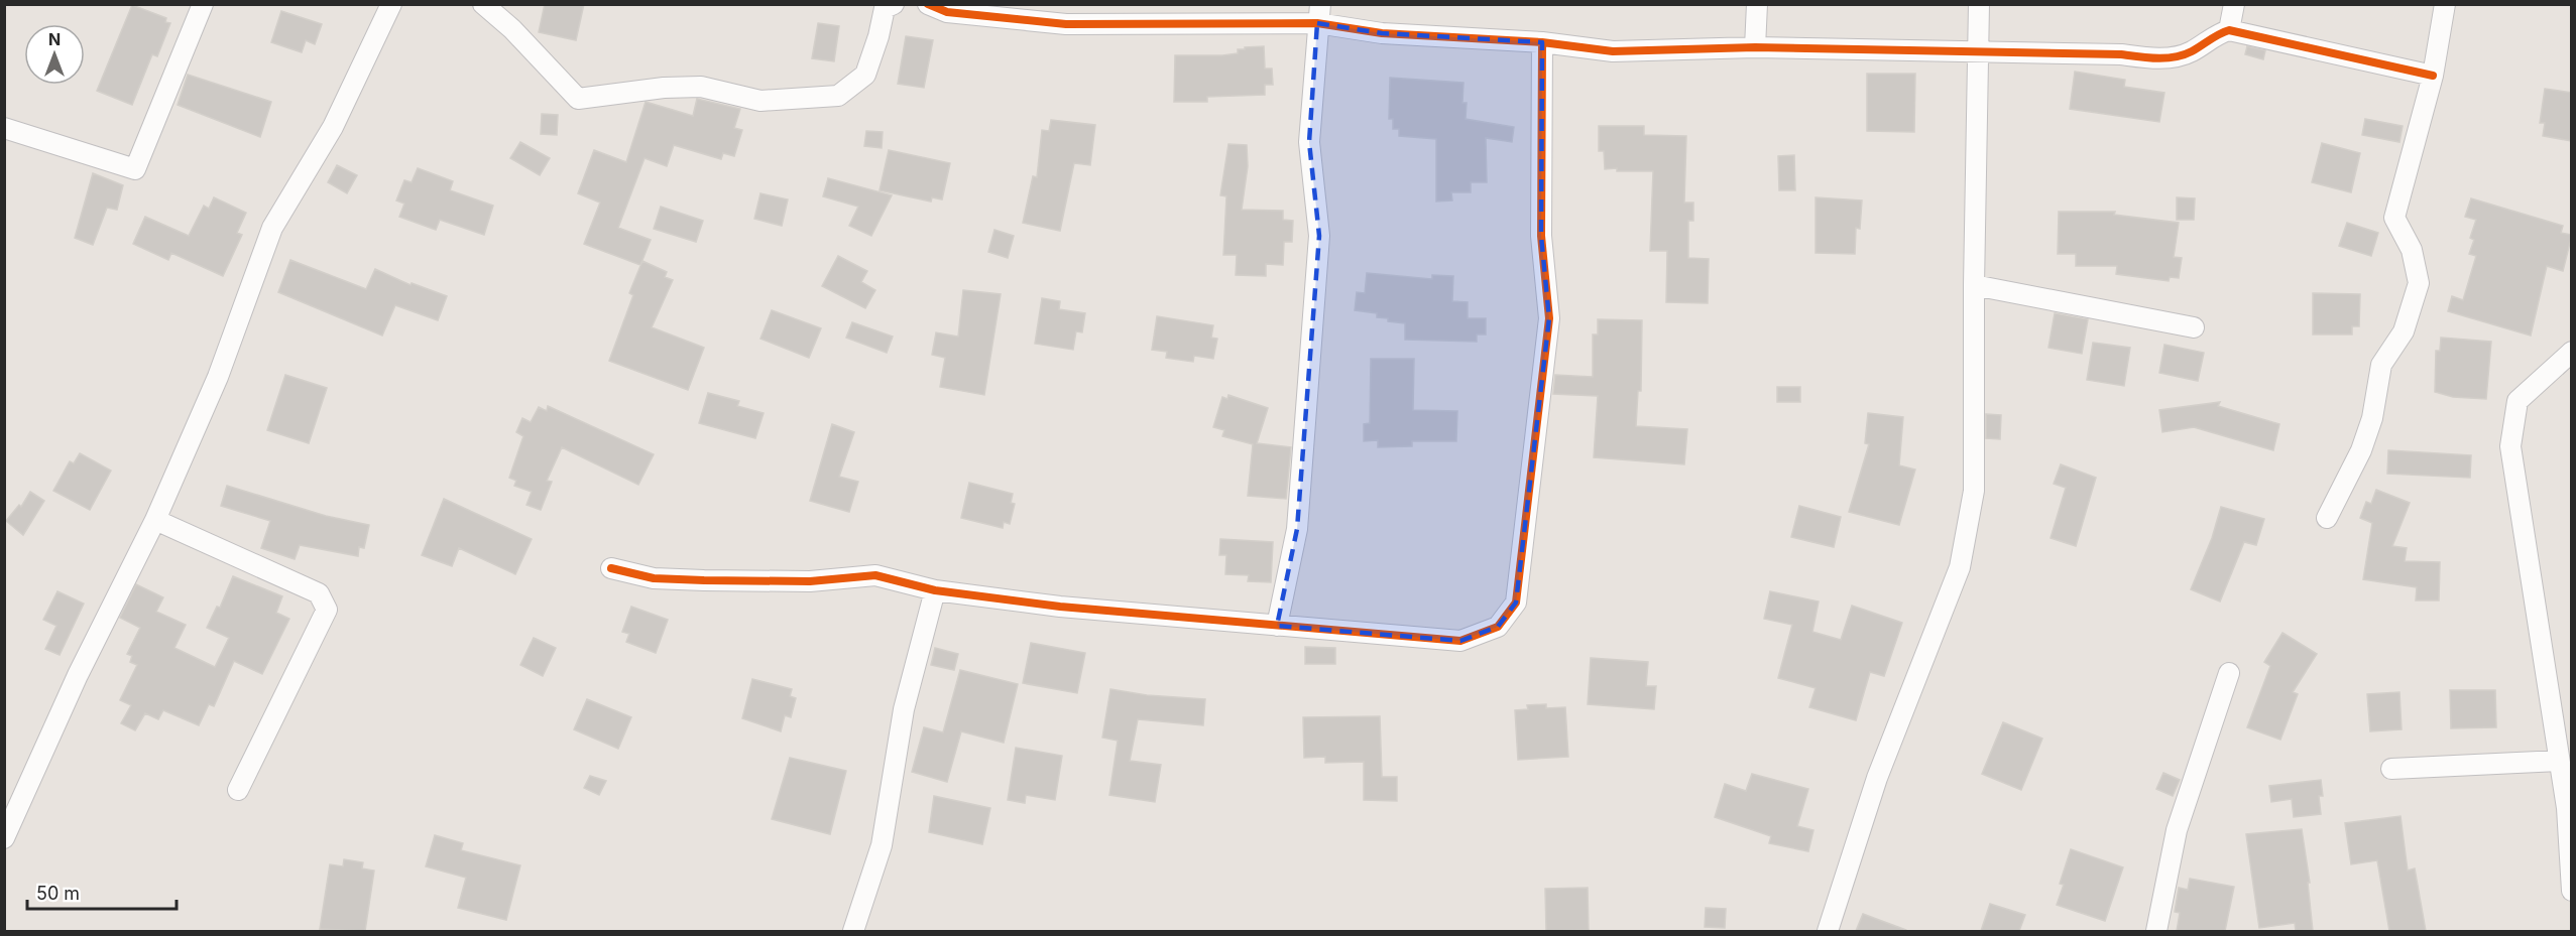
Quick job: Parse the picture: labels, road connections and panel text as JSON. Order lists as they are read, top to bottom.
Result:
{
  "scale_bar": "50 m",
  "north": "top"
}
